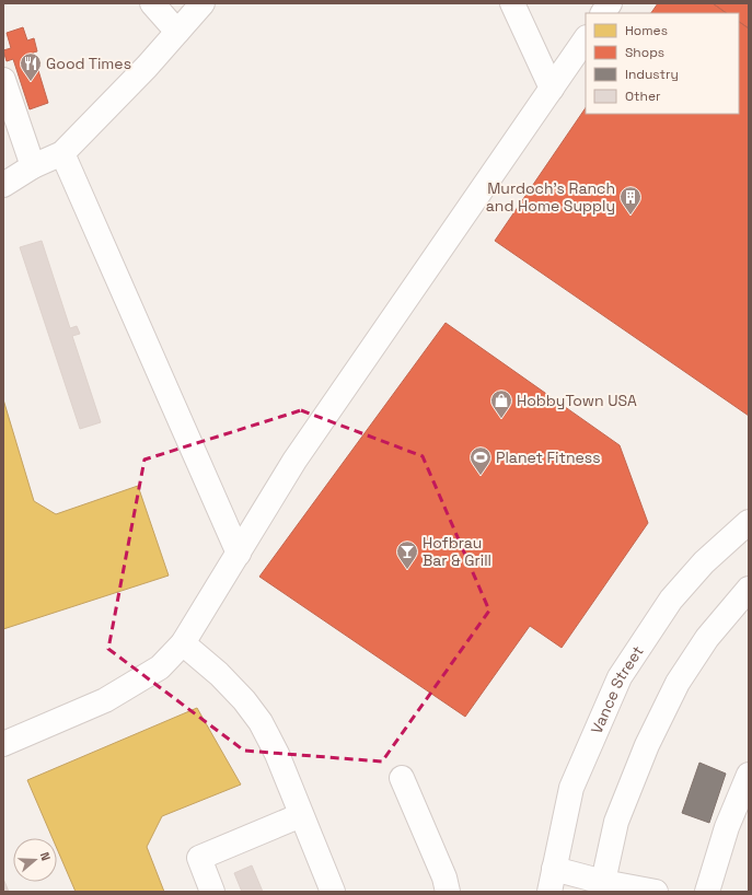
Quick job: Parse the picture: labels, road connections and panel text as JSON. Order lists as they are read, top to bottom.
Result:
{
  "streets": {
    "street": ["Vance Street"]
  },
  "places": {
    "restaurant": ["Good Times"],
    "building": ["Murdoch's Ranch and Home Supply"],
    "shop": ["HobbyTown USA"],
    "sports": ["Planet Fitness"],
    "bar": ["Hofbrau Bar & Grill"]
  },
  "legend": [
    "Homes",
    "Shops",
    "Industry",
    "Other"
  ],
  "north": "right"
}
